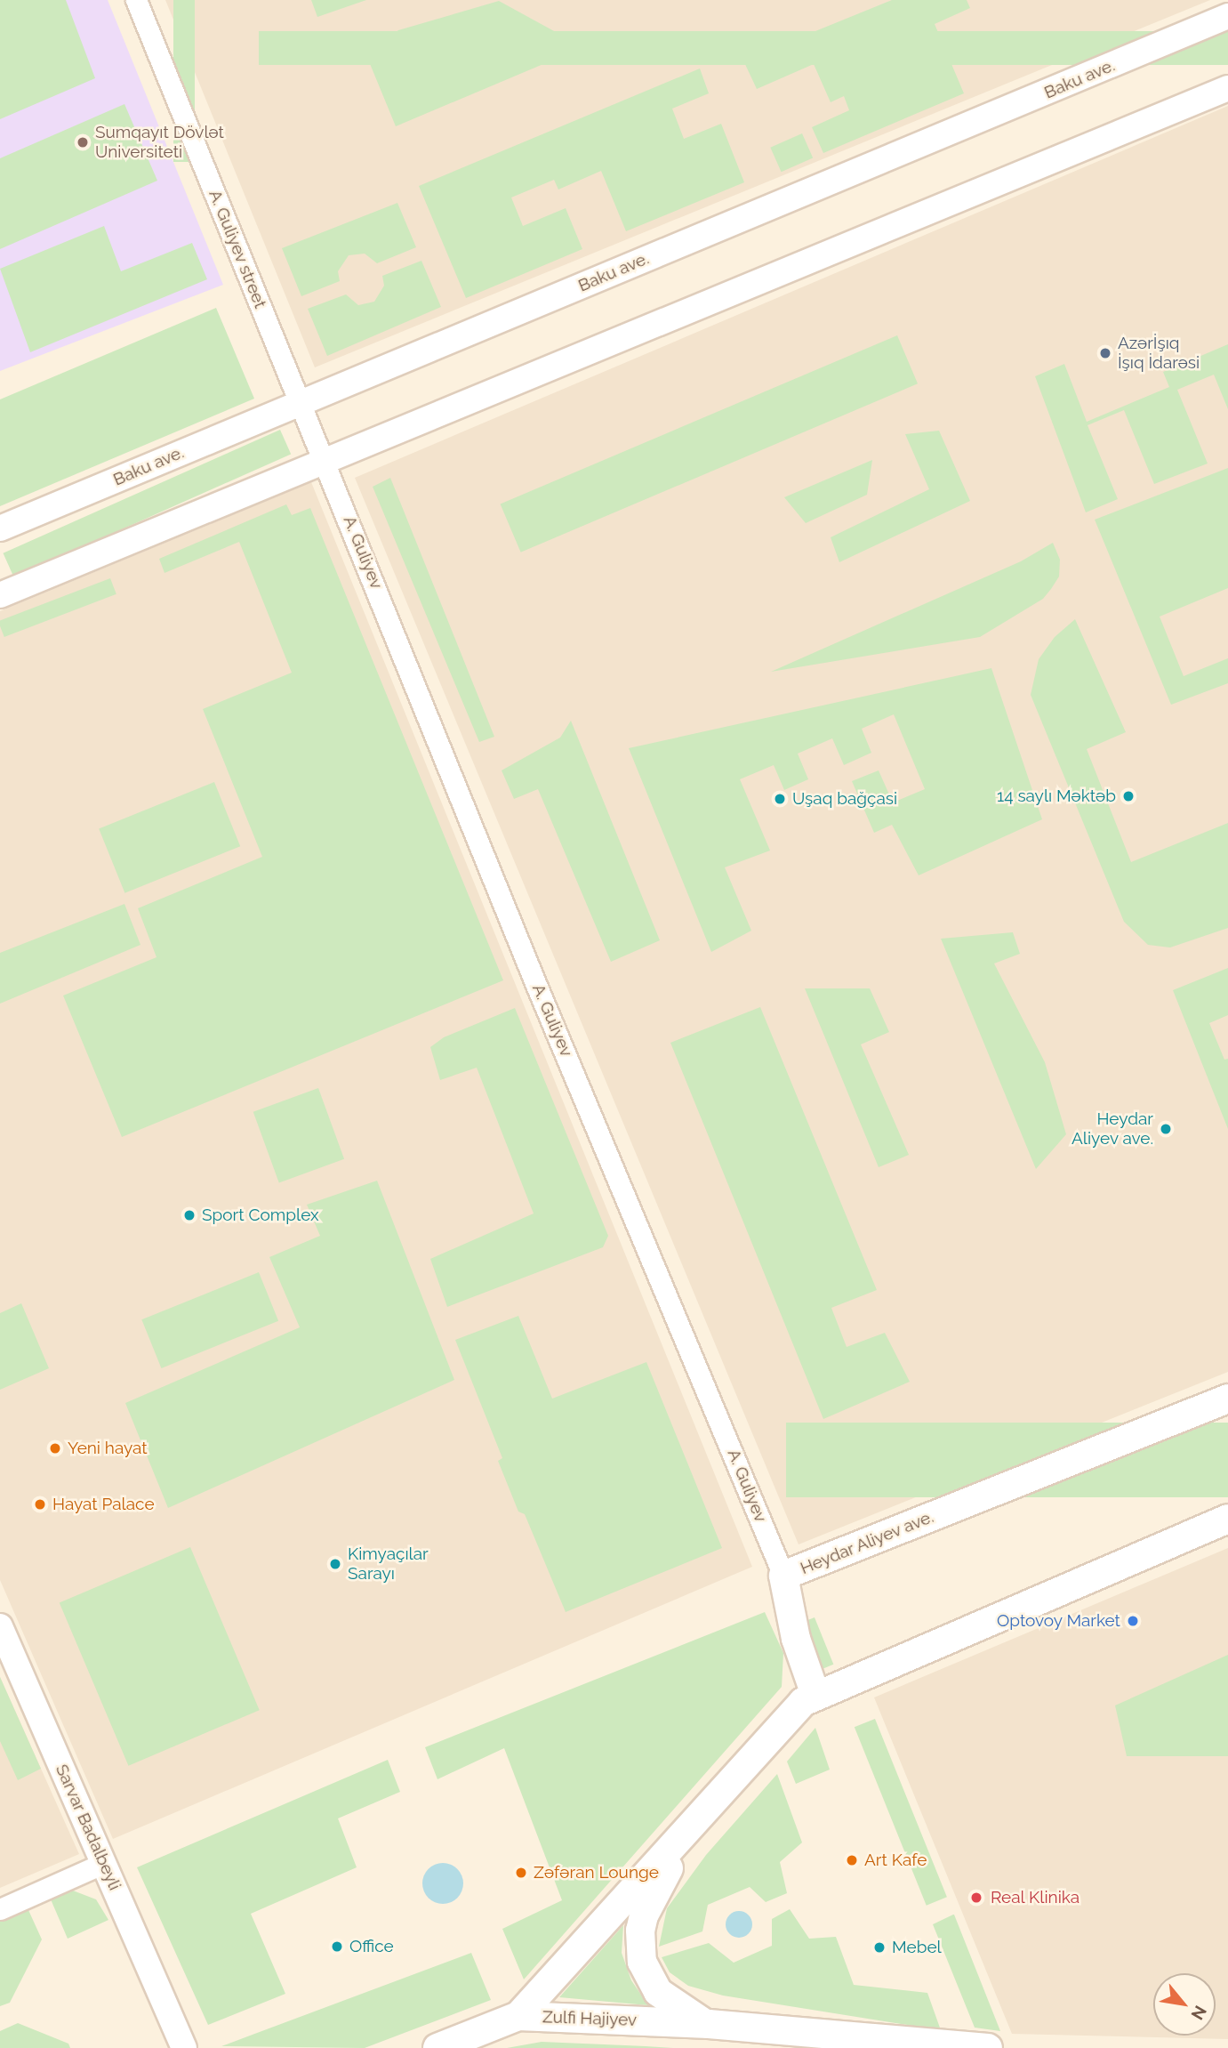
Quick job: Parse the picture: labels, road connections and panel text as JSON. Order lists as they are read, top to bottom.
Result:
{
  "streets": {
    "main road": ["Heydar Aliyev ave.", "Zulfi Hajiyev"],
    "street": [
      "Baku ave.",
      "A. Guliyev street",
      "A. Guliyev",
      "Sarvar Badalbeyli"
    ]
  },
  "crossings": [
    ["Baku ave.", "A. Guliyev street"],
    ["A. Guliyev street", "A. Guliyev"],
    ["A. Guliyev", "Heydar Aliyev ave."]
  ],
  "places": [
    "Sumqayıt Dövlət Universiteti",
    "Azərİşıq İşıq İdarəsi",
    "14 saylı Məktəb",
    "Uşaq bağçasi",
    "Heydar Aliyev ave.",
    "Sport Complex",
    "Yeni hayat",
    "Hayat Palace",
    "Kimyaçılar Sarayı",
    "Optovoy Market",
    "Art Kafe",
    "Zәfәran Lounge",
    "Real Klinika",
    "Office",
    "Mebel"
  ],
  "north": "bottom right"
}
